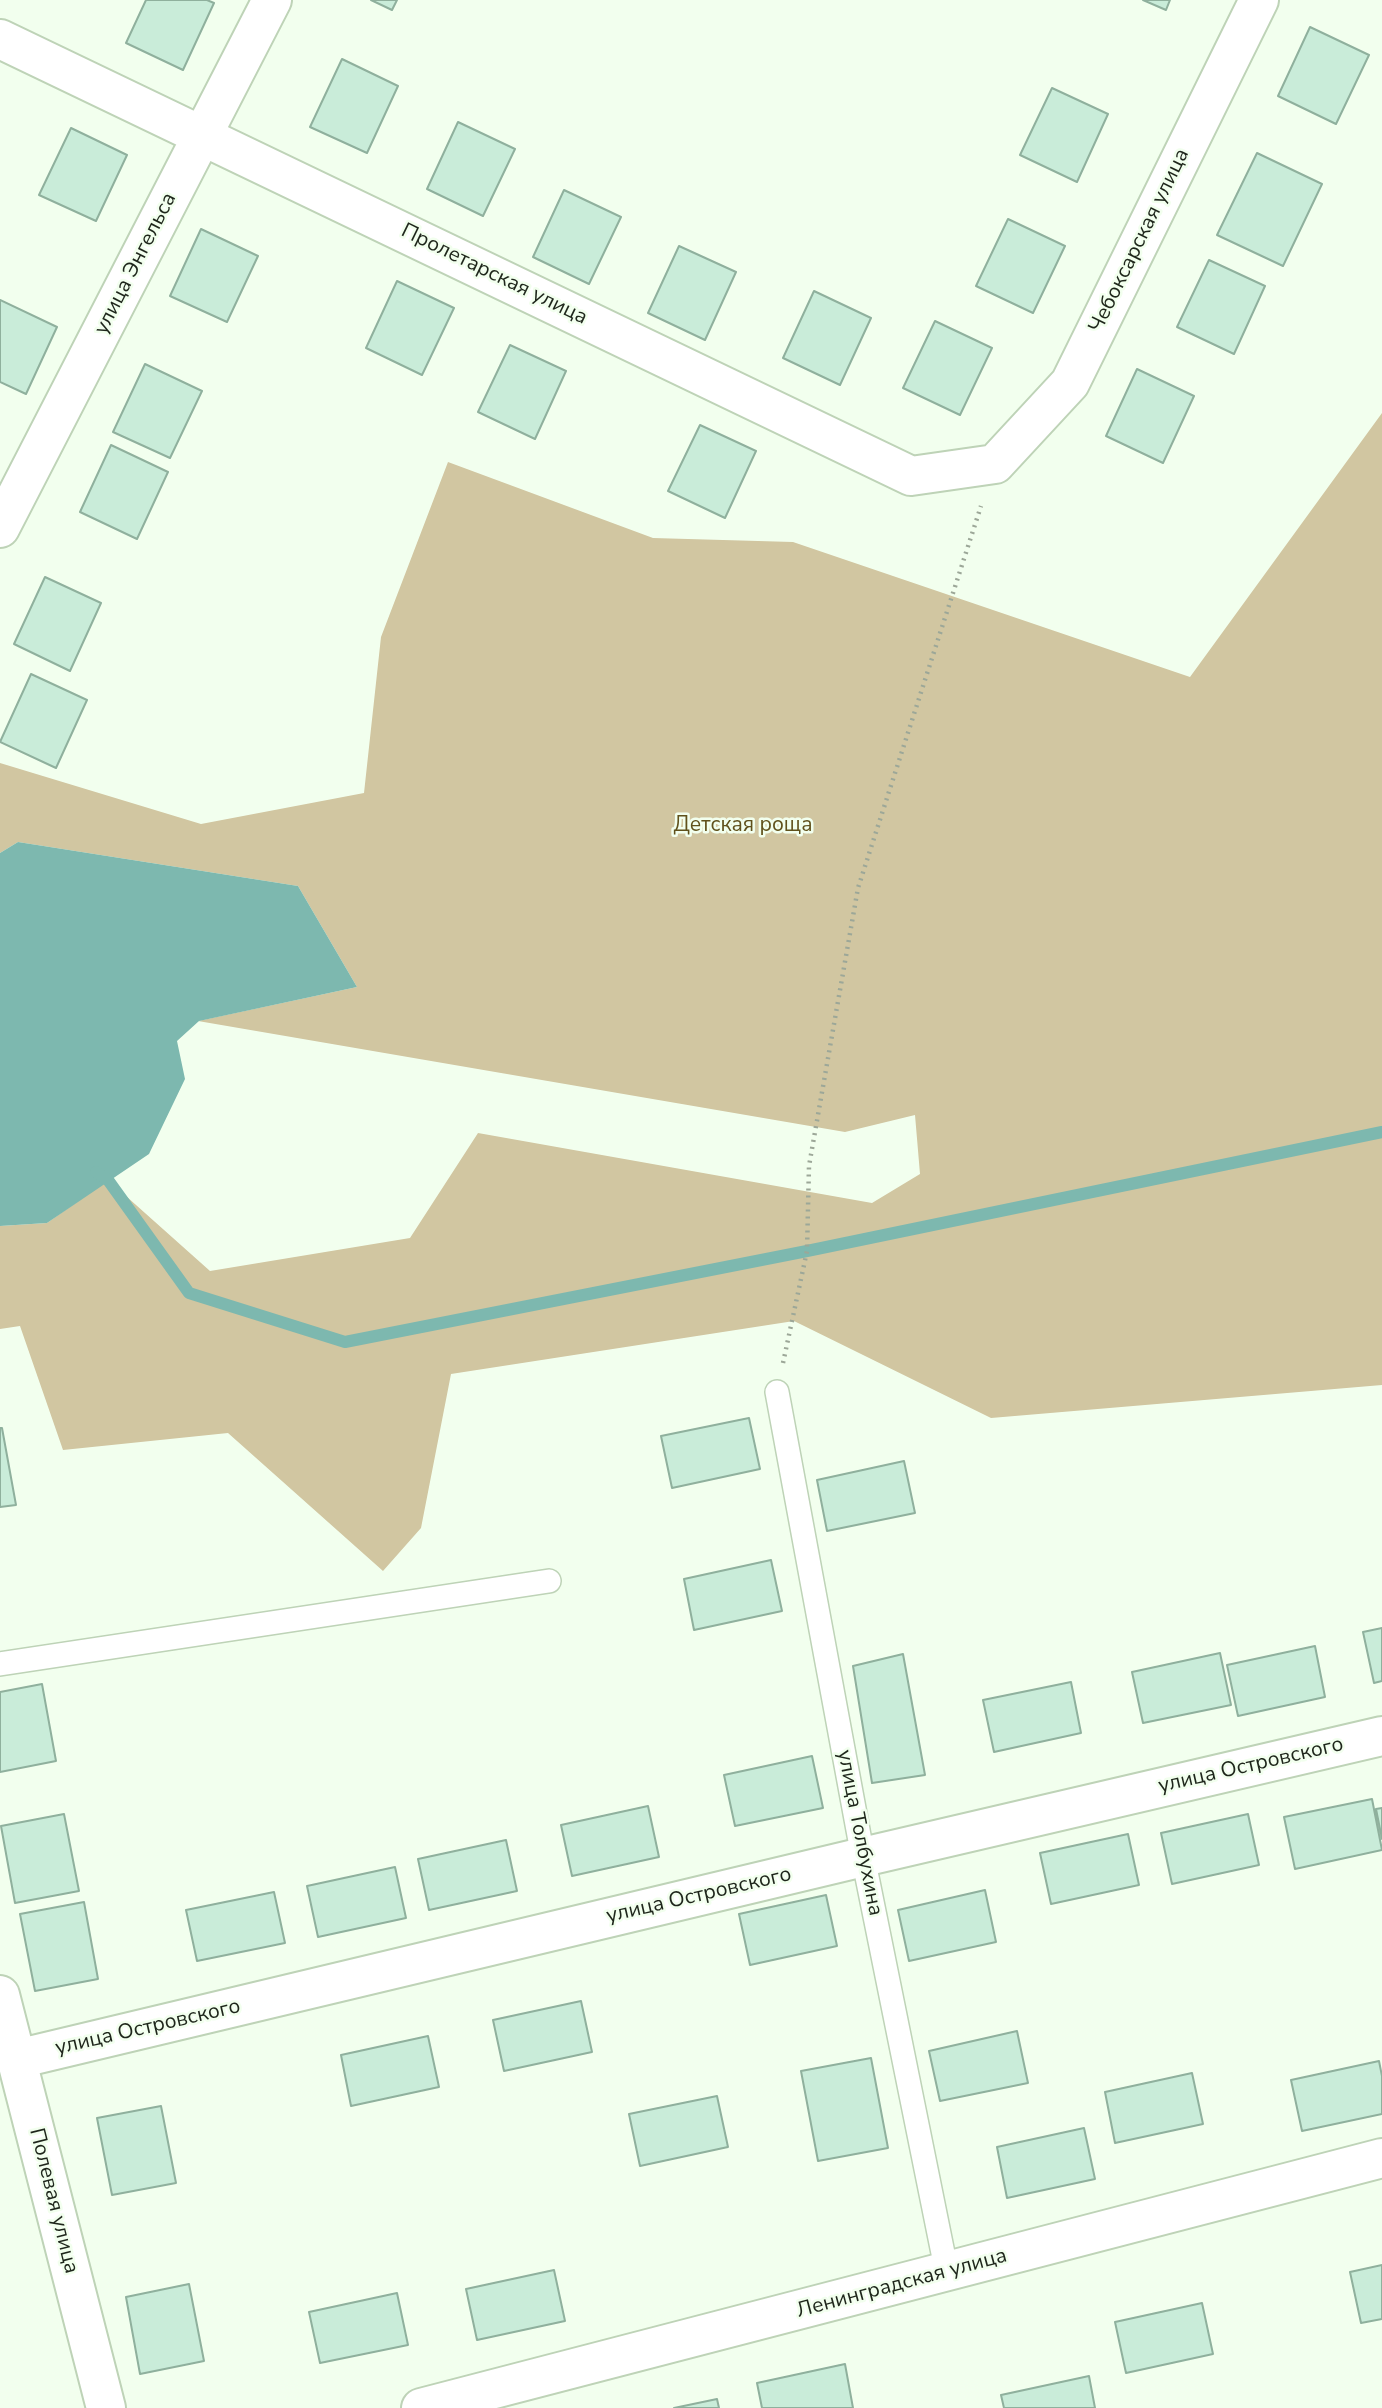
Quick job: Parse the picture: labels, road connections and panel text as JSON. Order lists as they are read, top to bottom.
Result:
{
  "streets": {
    "street": [
      "Чебоксарская улица",
      "улица Энгельса",
      "Пролетарская улица",
      "улица Островского",
      "Полевая улица",
      "Ленинградская улица"
    ],
    "lane": ["улица Толбухина"]
  },
  "crossings": [
    ["Чебоксарская улица", "Пролетарская улица"],
    ["улица Энгельса", "Пролетарская улица"],
    ["улица Островского", "улица Толбухина"],
    ["улица Островского", "Полевая улица"],
    ["улица Толбухина", "Ленинградская улица"]
  ],
  "parks": ["Детская роща"]
}
